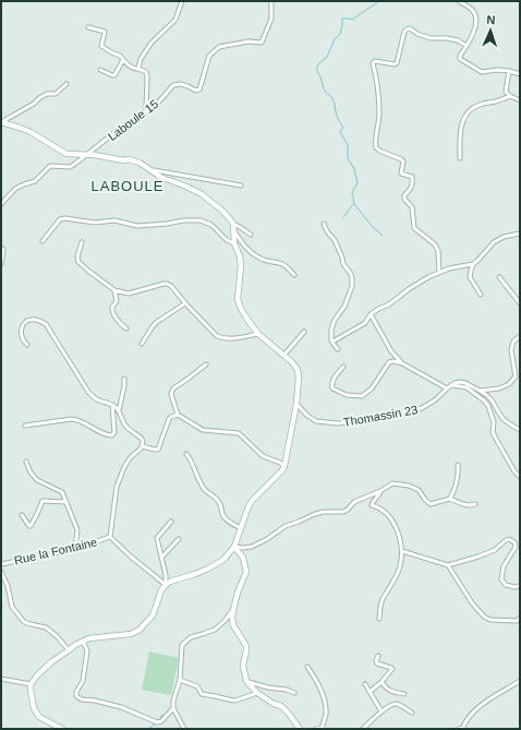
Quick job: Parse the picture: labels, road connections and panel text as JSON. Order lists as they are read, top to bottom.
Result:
{
  "streets": {
    "street": ["Laboule 15", "Thomassin 23", "Rue la Fontaine"]
  },
  "districts": ["LABOULE"],
  "north": "top"
}
